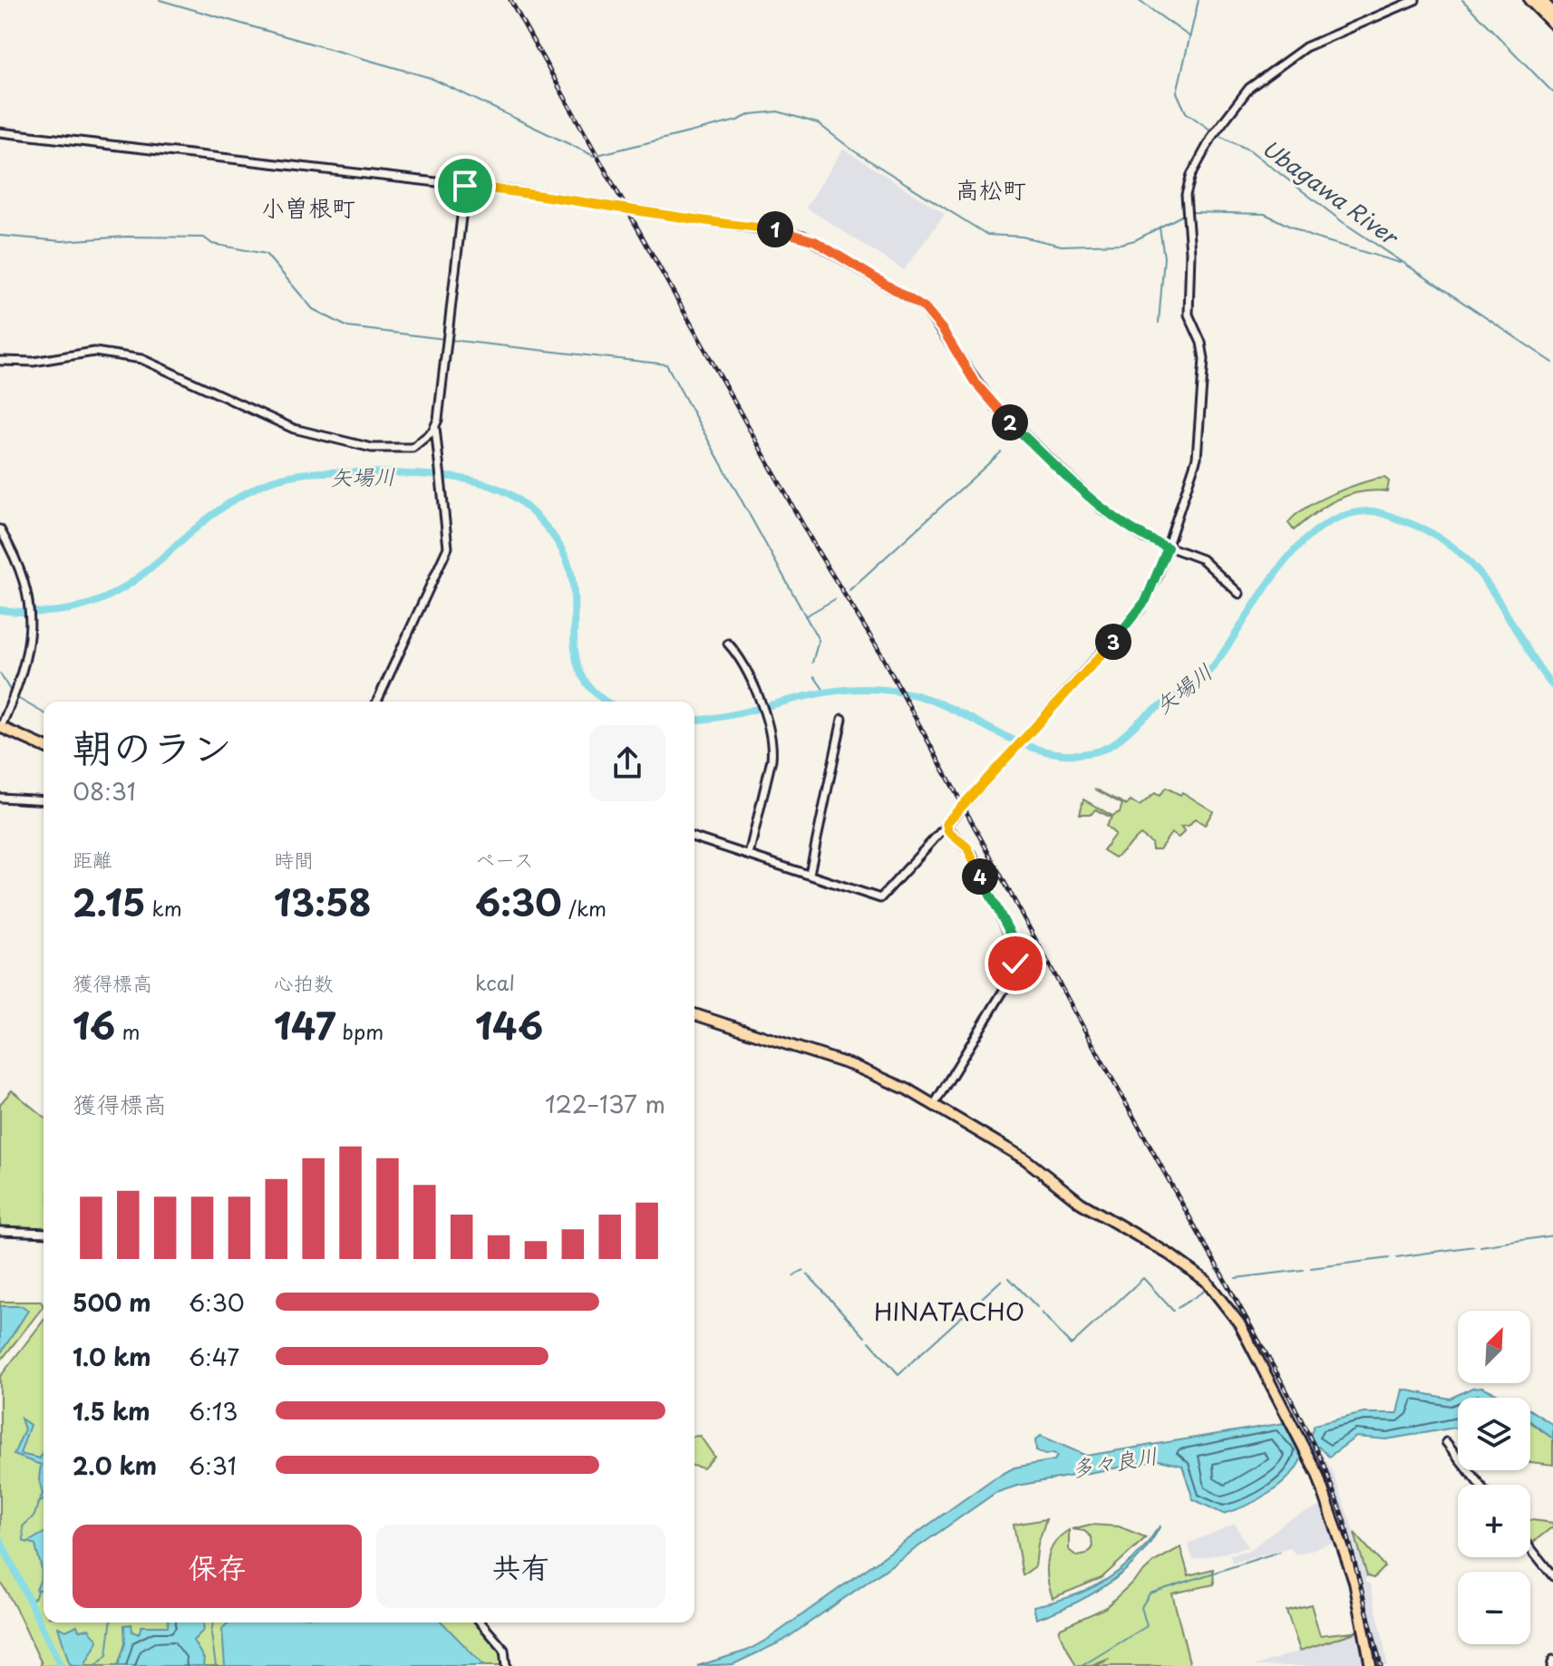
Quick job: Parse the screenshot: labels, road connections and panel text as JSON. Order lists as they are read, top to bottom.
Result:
{
  "districts": ["高松町", "小曽根町", "HINATACHO"],
  "water": ["Ubagawa River", "矢場川", "多々良川"],
  "north": "top right",
  "page": {
    "pins": [
      "1",
      "2",
      "3",
      "4"
    ],
    "heading": ["朝のラン", "08:31"],
    "stats": [
      ["距離", "2.15 km"],
      ["時間", "13:58"],
      ["ペース", "6:30 /km"],
      ["獲得標高", "16 m"],
      ["心拍数", "147 bpm"],
      ["kcal", "146"]
    ],
    "chart": ["獲得標高", "122–137 m"],
    "list": [
      {
        "name": "500 m",
        "note": "6:30"
      },
      {
        "name": "1.0 km",
        "note": "6:47"
      },
      {
        "name": "1.5 km",
        "note": "6:13"
      },
      {
        "name": "2.0 km",
        "note": "6:31"
      }
    ],
    "map_buttons": ["+", "−"],
    "buttons": ["保存", "共有"]
  }
}
